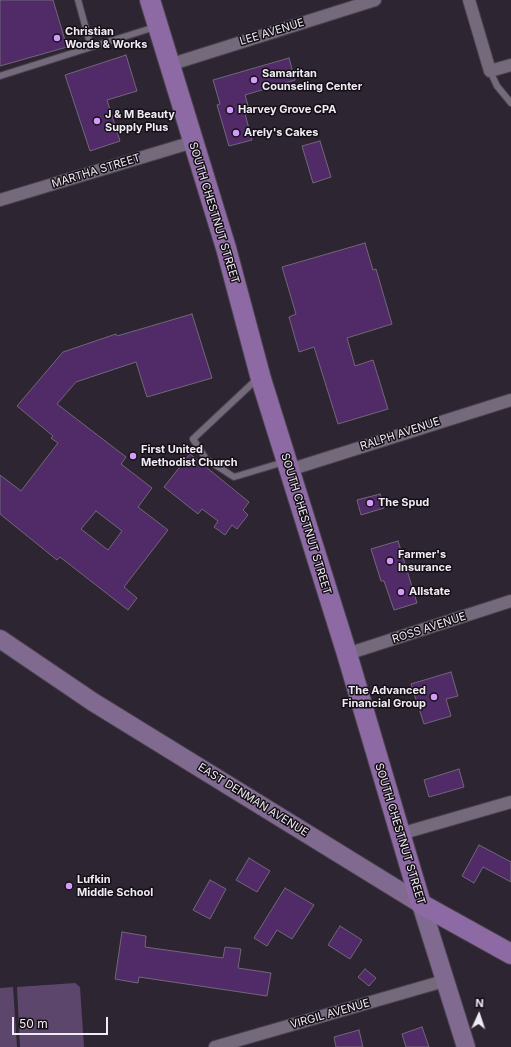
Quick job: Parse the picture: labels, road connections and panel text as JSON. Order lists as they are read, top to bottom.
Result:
{
  "streets": {
    "main road": ["SOUTH CHESTNUT STREET", "EAST DENMAN AVENUE"],
    "street": [
      "LEE AVENUE",
      "MARTHA STREET",
      "RALPH AVENUE",
      "ROSS AVENUE",
      "VIRGIL AVENUE"
    ]
  },
  "crossings": [
    ["LEE AVENUE", "SOUTH CHESTNUT STREET"],
    ["MARTHA STREET", "SOUTH CHESTNUT STREET"],
    ["SOUTH CHESTNUT STREET", "RALPH AVENUE"],
    ["SOUTH CHESTNUT STREET", "ROSS AVENUE"],
    ["SOUTH CHESTNUT STREET", "EAST DENMAN AVENUE"],
    ["SOUTH CHESTNUT STREET", "VIRGIL AVENUE"]
  ],
  "places": [
    "Christian Words & Works",
    "Samaritan Counseling Center",
    "Harvey Grove CPA",
    "J & M Beauty Supply Plus",
    "Arely's Cakes",
    "First United Methodist Church",
    "The Spud",
    "Farmer's Insurance",
    "Allstate",
    "The Advanced Financial Group",
    "Lufkin Middle School"
  ],
  "scale_bar": "50 m",
  "north": "top"
}
